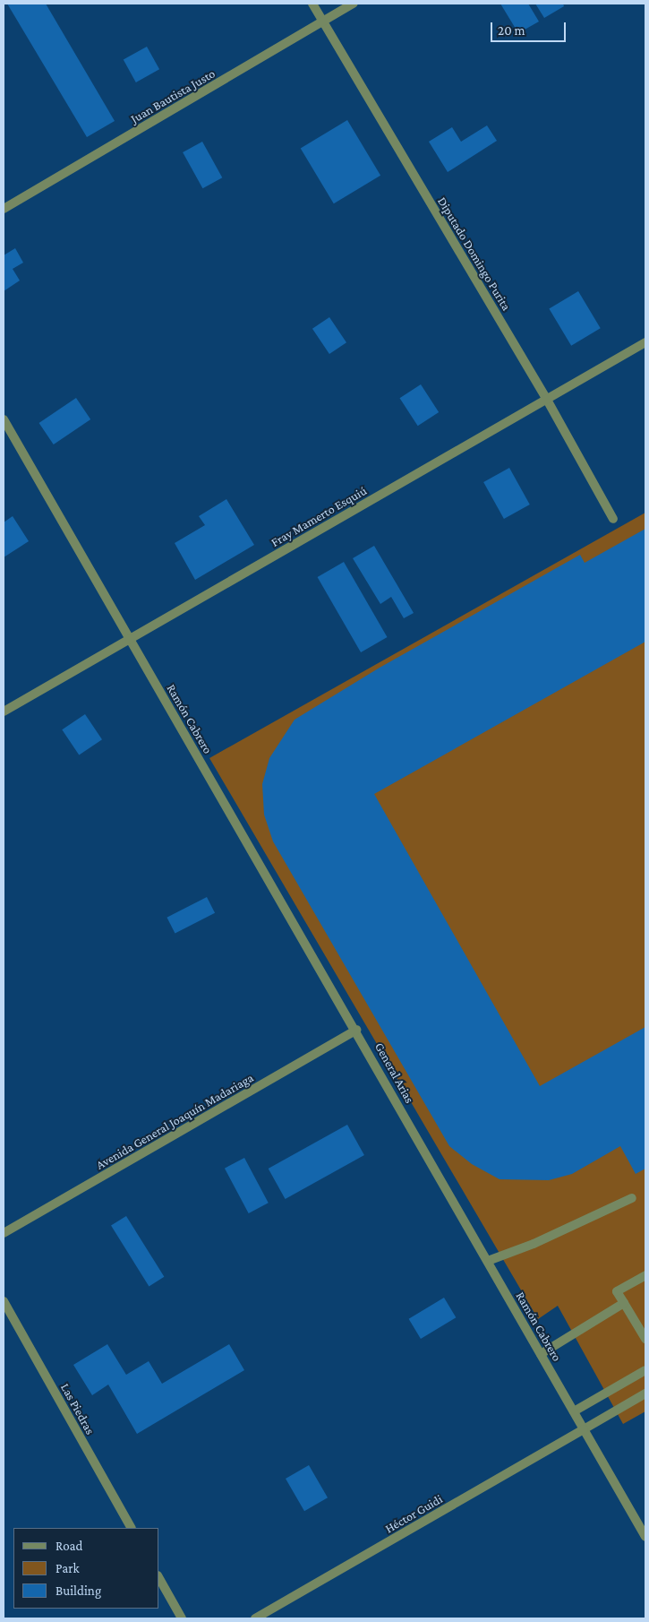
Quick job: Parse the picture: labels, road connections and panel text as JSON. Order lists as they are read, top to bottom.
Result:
{
  "streets": {
    "street": [
      "Juan Bautista Justo",
      "Diputado Domingo Purita",
      "Fray Mamerto Esquiú",
      "Ramón Cabrero",
      "General Arias",
      "Avenida General Joaquín Madariaga",
      "Las Piedras",
      "Héctor Guidi"
    ]
  },
  "crossings": [
    ["Juan Bautista Justo", "Diputado Domingo Purita"],
    ["Diputado Domingo Purita", "Fray Mamerto Esquiú"],
    ["Fray Mamerto Esquiú", "Ramón Cabrero"],
    ["Ramón Cabrero", "General Arias"],
    ["Ramón Cabrero", "Avenida General Joaquín Madariaga"],
    ["Ramón Cabrero", "Héctor Guidi"],
    ["General Arias", "Avenida General Joaquín Madariaga"]
  ],
  "legend": ["Road", "Park", "Building"],
  "scale_bar": "20 m"
}
